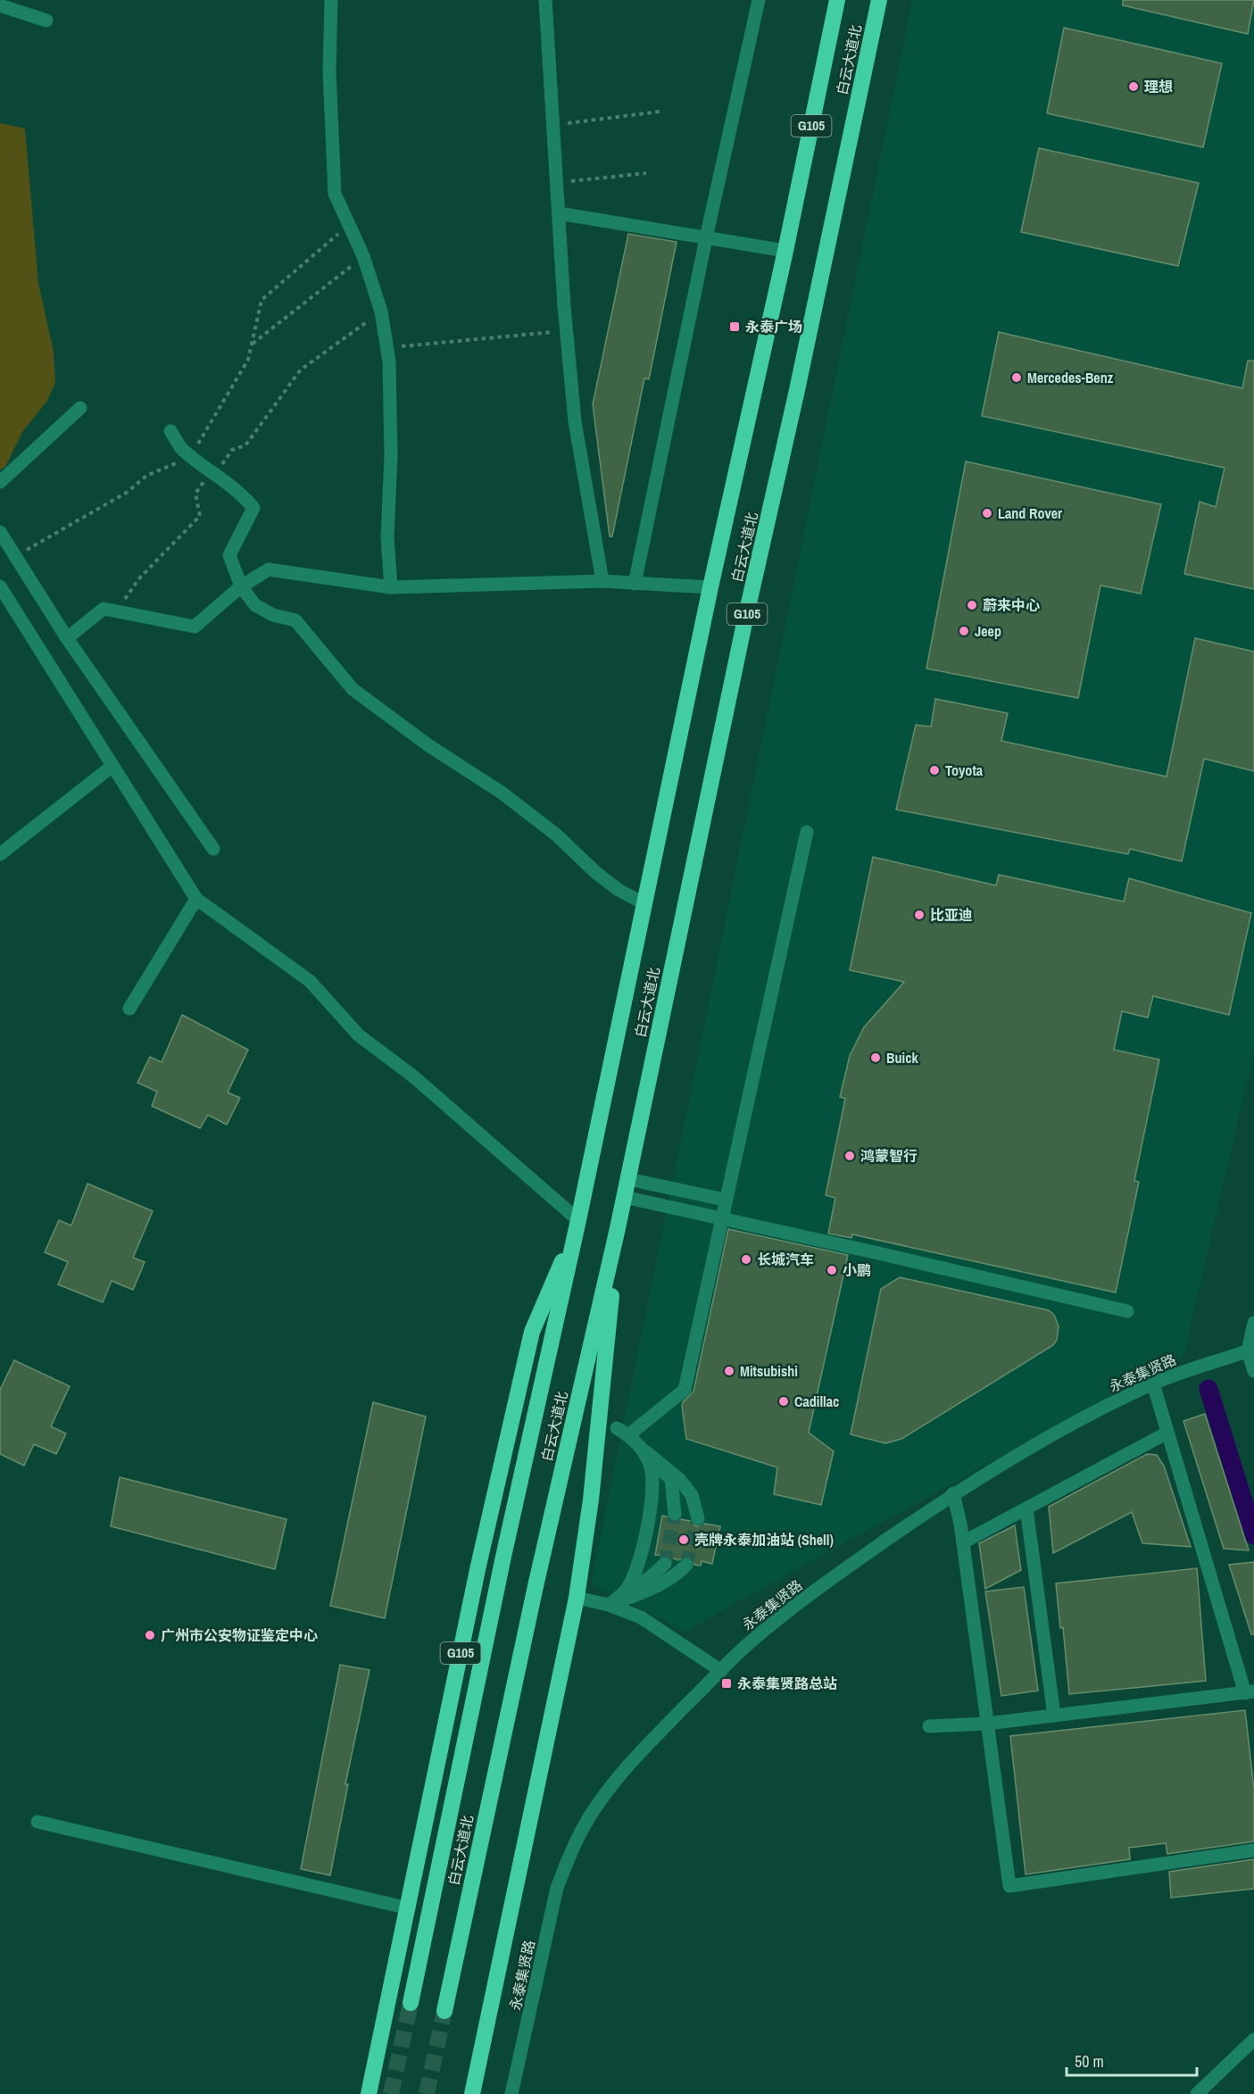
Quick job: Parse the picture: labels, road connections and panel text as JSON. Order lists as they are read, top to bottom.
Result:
{
  "streets": {
    "highway": ["白云大道北", "G105"],
    "street": ["永泰集贤路"]
  },
  "crossings": [
    ["白云大道北", "G105"]
  ],
  "places": {
    "other": [
      "理想",
      "Mercedes-Benz",
      "Land Rover",
      "蔚来中心",
      "Jeep",
      "Toyota",
      "比亚迪",
      "Buick",
      "鸿蒙智行",
      "长城汽车",
      "小鹏",
      "Mitsubishi",
      "Cadillac",
      "壳牌永泰加油站 (Shell)",
      "广州市公安物证鉴定中心"
    ],
    "transit": ["永泰广场", "永泰集贤路总站"]
  },
  "scale_bar": "50 m"
}
